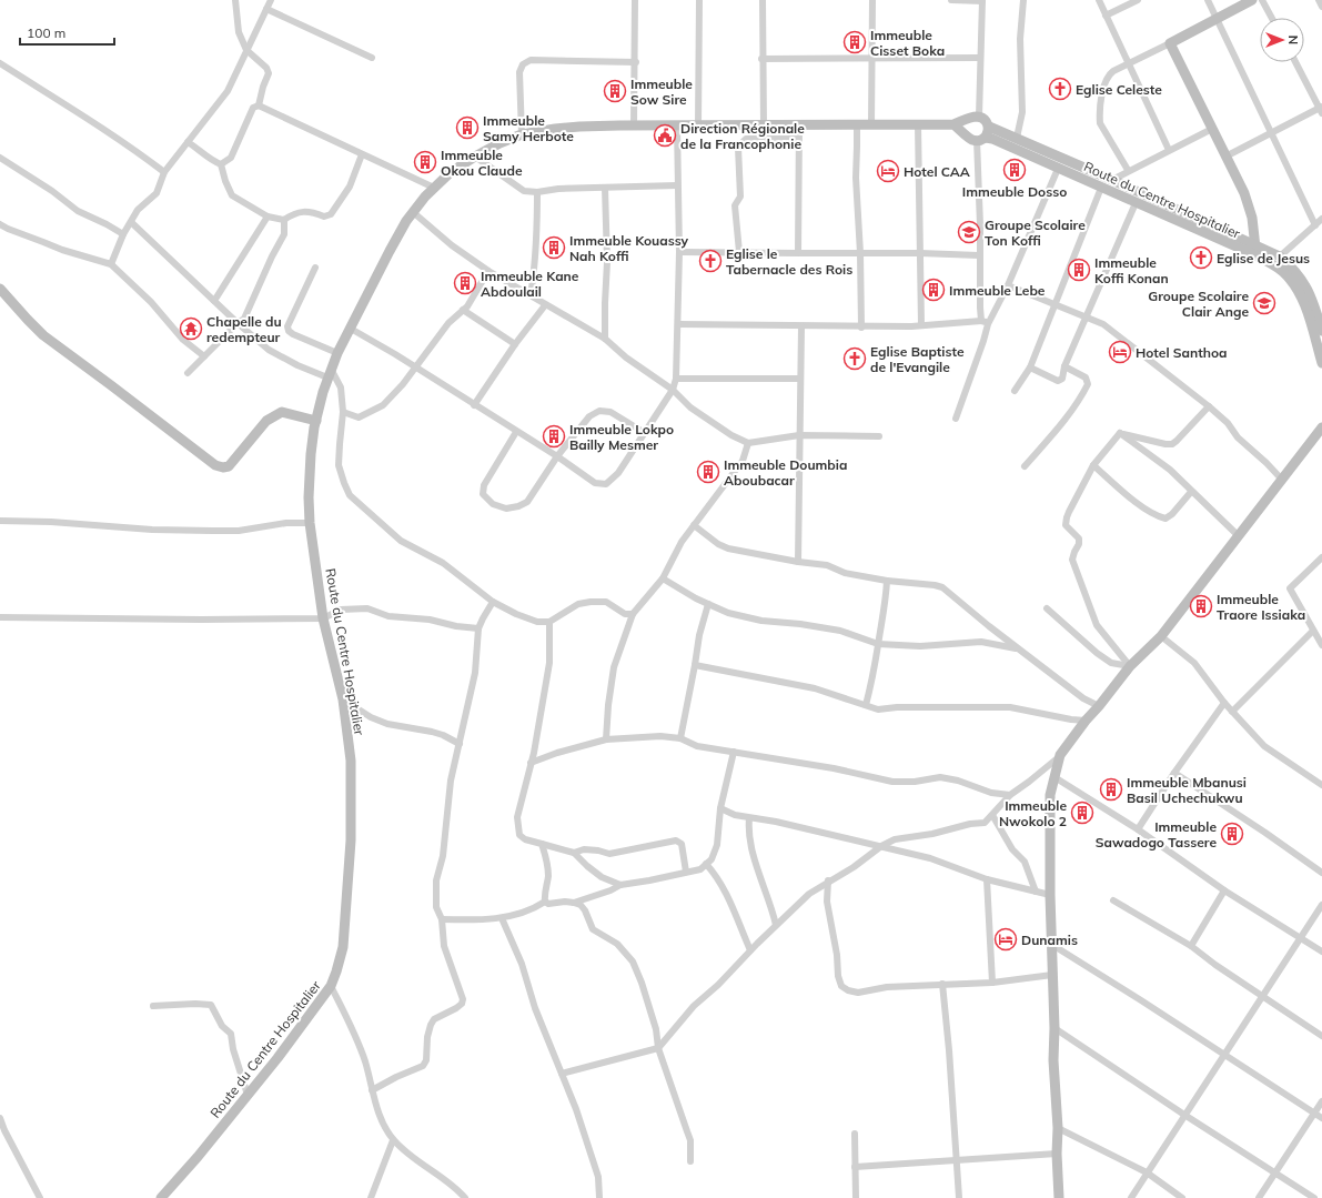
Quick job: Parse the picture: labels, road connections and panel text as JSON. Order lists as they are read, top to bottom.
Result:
{
  "streets": {
    "street": ["Route du Centre Hospitalier"]
  },
  "places": {
    "building": [
      "Immeuble Cisset Boka",
      "Immeuble Sow Sire",
      "Immeuble Samy Herbote",
      "Immeuble Okou Claude",
      "Immeuble Dosso",
      "Immeuble Kouassy Nah Koffi",
      "Immeuble Koffi Konan",
      "Immeuble Kane Abdoulail",
      "Immeuble Lebe",
      "Immeuble Lokpo Bailly Mesmer",
      "Immeuble Doumbia Aboubacar",
      "Immeuble Traore Issiaka",
      "Immeuble Mbanusi Basil Uchechukwu",
      "Immeuble Nwokolo 2",
      "Immeuble Sawadogo Tassere"
    ],
    "church": [
      "Eglise Celeste",
      "Eglise de Jesus",
      "Eglise le Tabernacle des Rois",
      "Eglise Baptiste de l'Evangile"
    ],
    "public building": ["Direction Régionale de la Francophonie"],
    "hotel": ["Hotel CAA", "Hotel Santhoa", "Dunamis"],
    "school or university": ["Groupe Scolaire Ton Koffi", "Groupe Scolaire Clair Ange"],
    "temple": ["Chapelle du redempteur"]
  },
  "scale_bar": "100 m",
  "north": "right"
}
